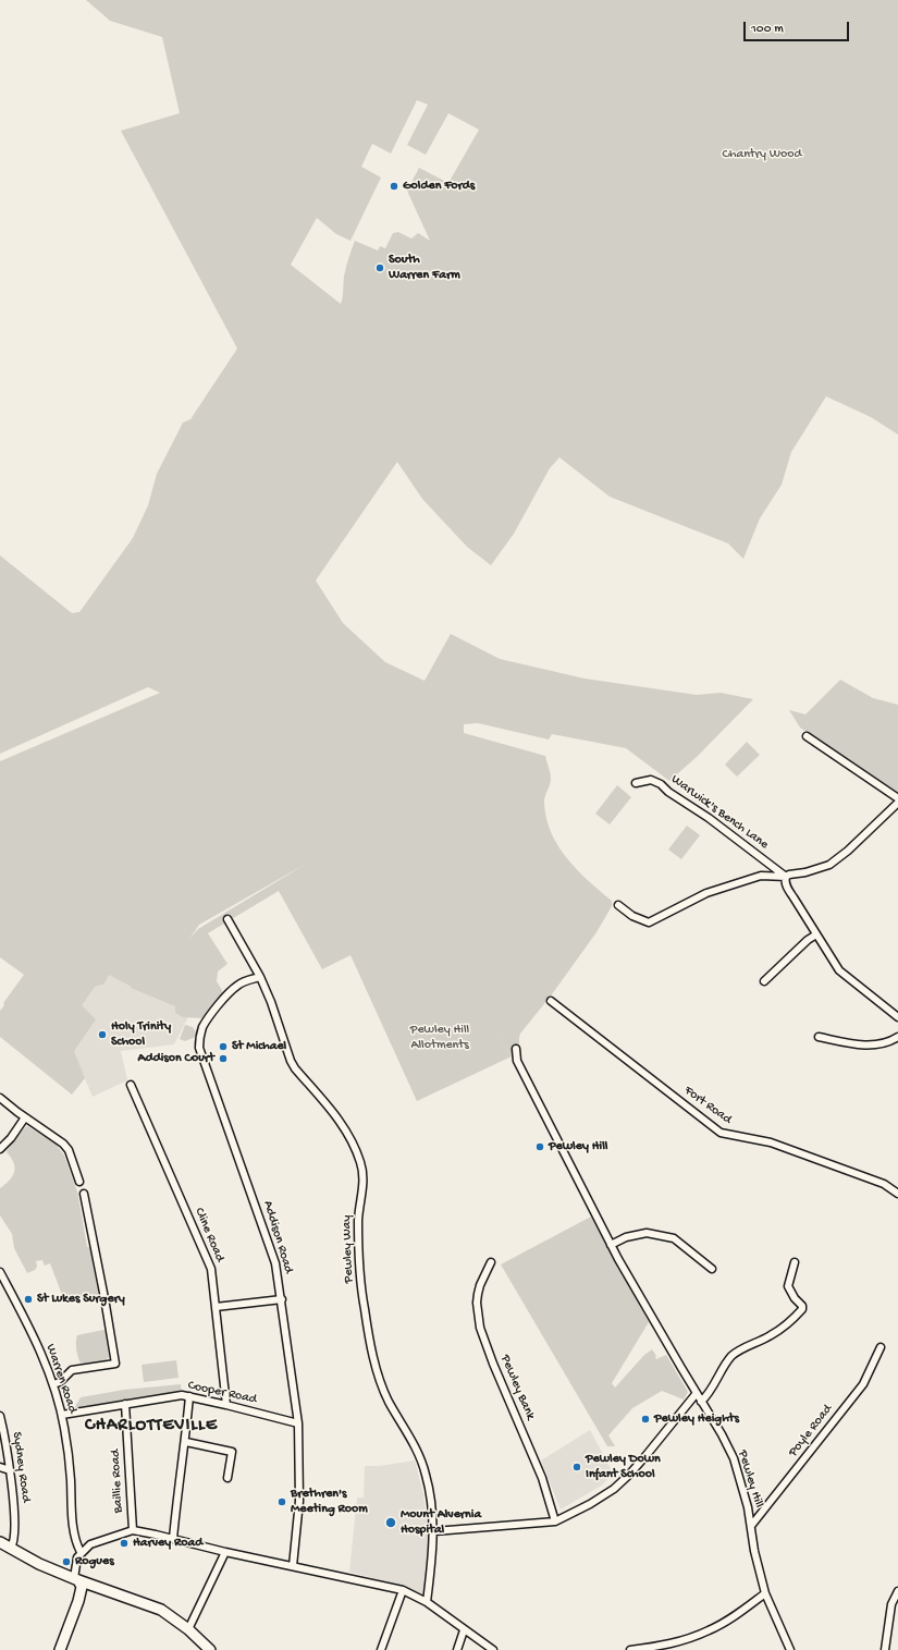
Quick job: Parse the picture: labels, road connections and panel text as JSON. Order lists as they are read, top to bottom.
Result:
{
  "streets": {
    "street": [
      "Warwick's Bench Lane",
      "Fort Road",
      "Cline Road",
      "Addison Road",
      "Pewley Way",
      "Warren Road",
      "Pewley Bank",
      "Cooper Road",
      "Poyle Road",
      "Sydney Road",
      "Pewley Hill",
      "Baillie Road"
    ]
  },
  "crossings": [
    ["Cline Road", "Cooper Road"],
    ["Addison Road", "Pewley Way"],
    ["Addison Road", "Cooper Road"],
    ["Warren Road", "Cooper Road"],
    ["Cooper Road", "Baillie Road"],
    ["Poyle Road", "Pewley Hill"]
  ],
  "districts": ["CHARLOTTEVILLE"],
  "parks": ["Chantry Wood", "Pewley Hill Allotments"],
  "places": [
    "Golden Fords",
    "South Warren Farm",
    "Holy Trinity School",
    "St Michael",
    "Addison Court",
    "Pewley Hill",
    "St Lukes Surgery",
    "Pewley Heights",
    "Pewley Down Infant School",
    "Brethren's Meeting Room",
    "Mount Alvernia Hospital",
    "Harvey Road",
    "Rogues"
  ],
  "scale_bar": "100 m"
}
